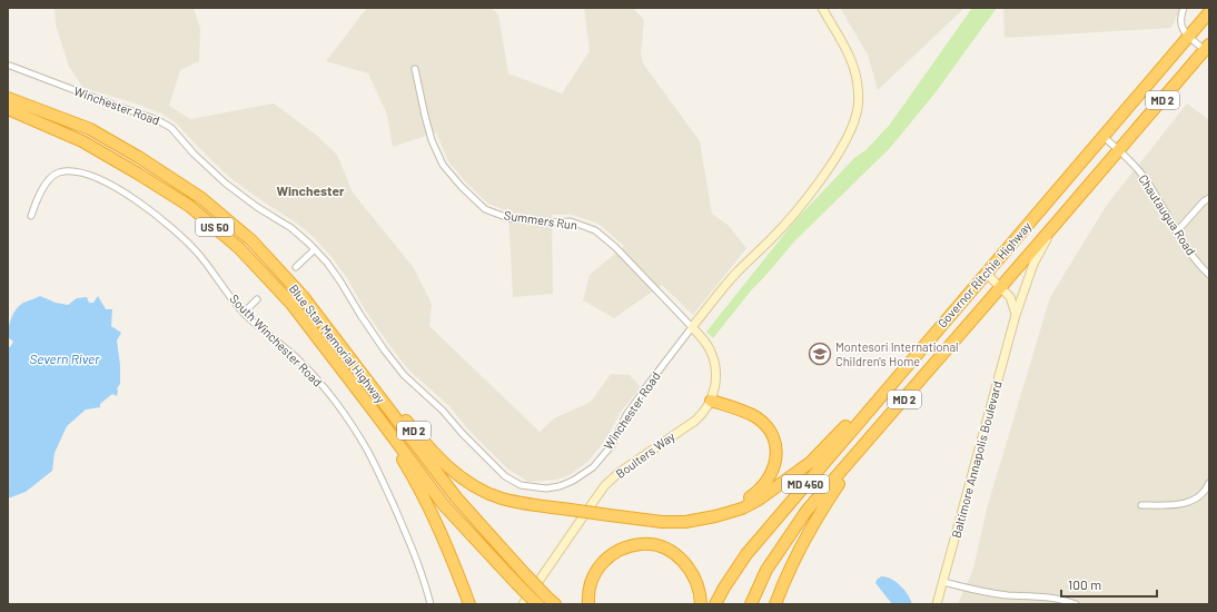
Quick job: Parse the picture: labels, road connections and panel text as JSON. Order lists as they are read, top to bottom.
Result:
{
  "streets": {
    "highway": [
      "MD 2",
      "US 50",
      "Governor Ritchie Highway",
      "Blue Star Memorial Highway",
      "MD 450"
    ],
    "street": [
      "Winchester Road",
      "Chautaugua Road",
      "Summers Run",
      "South Winchester Road",
      "Boulters Way",
      "Baltimore Annapolis Boulevard"
    ]
  },
  "crossings": [
    ["MD 2", "Blue Star Memorial Highway"],
    ["Winchester Road", "Summers Run"],
    ["Chautaugua Road", "Governor Ritchie Highway"],
    ["Governor Ritchie Highway", "Baltimore Annapolis Boulevard"]
  ],
  "districts": ["Winchester"],
  "water": ["Severn River"],
  "places": {
    "school or university": ["Montesori International Children's Home"]
  },
  "scale_bar": "100 m"
}
